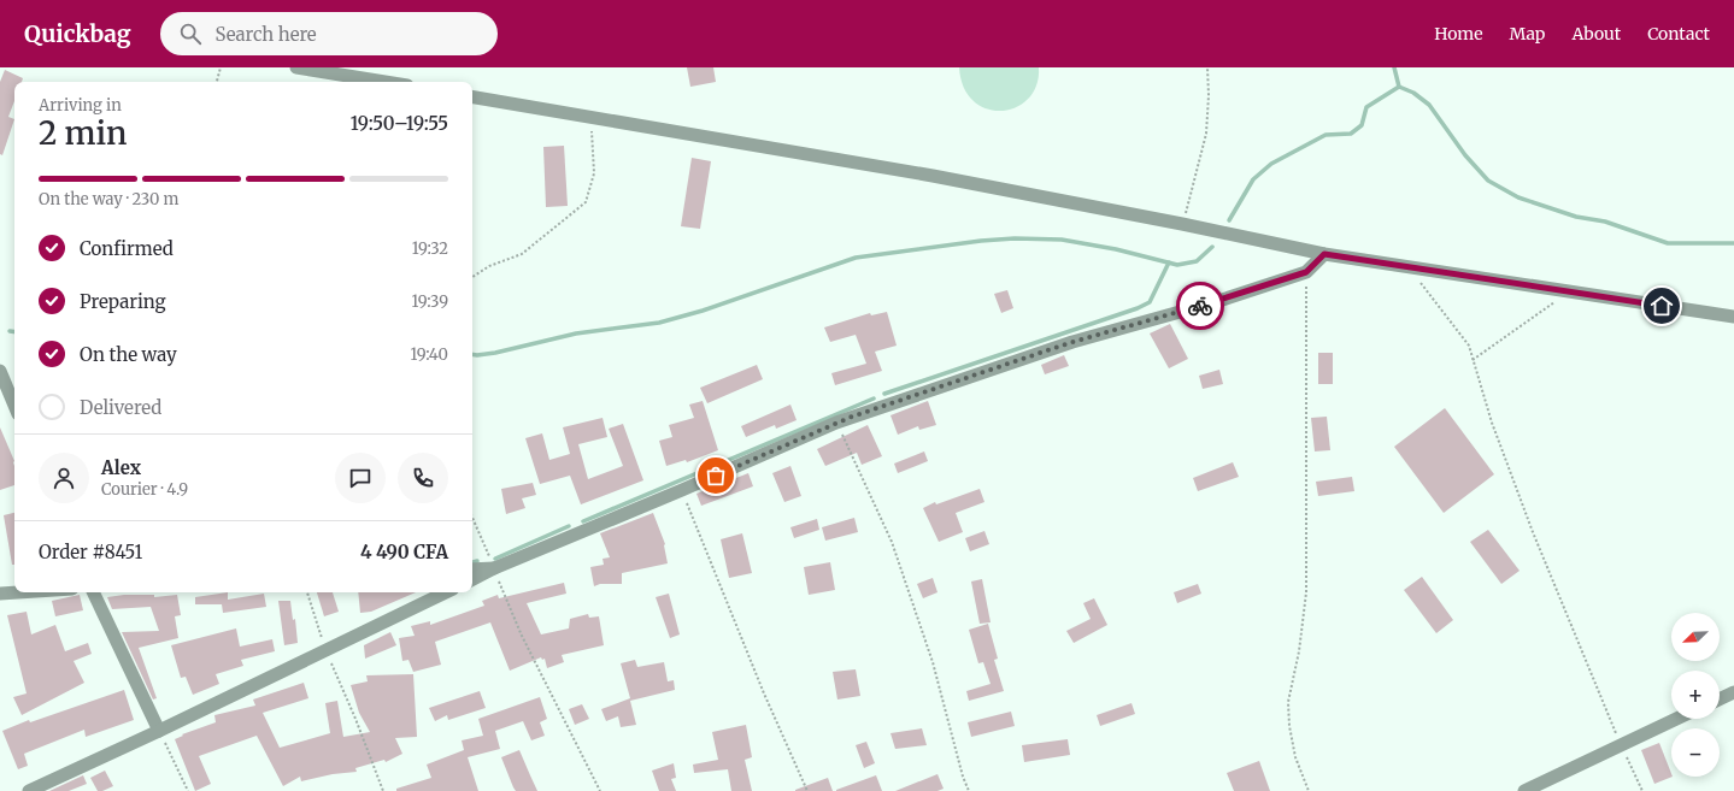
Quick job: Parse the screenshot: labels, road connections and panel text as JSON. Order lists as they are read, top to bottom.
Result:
{
  "north": "bottom left",
  "page": {
    "header": "Quickbag",
    "search": "Search here",
    "nav": [
      "Home",
      "Map",
      "About",
      "Contact"
    ],
    "heading": ["2 min", "Arriving in", "19:50–19:55"],
    "panel": [
      "Alex",
      "Courier · 4.9",
      "Order #8451",
      "4 490 CFA"
    ],
    "bar": "On the way · 230 m",
    "list": [
      ["Confirmed", "19:32"],
      ["Preparing", "19:39"],
      ["On the way", "19:40"],
      "Delivered"
    ],
    "map_buttons": ["+", "−"]
  }
}
